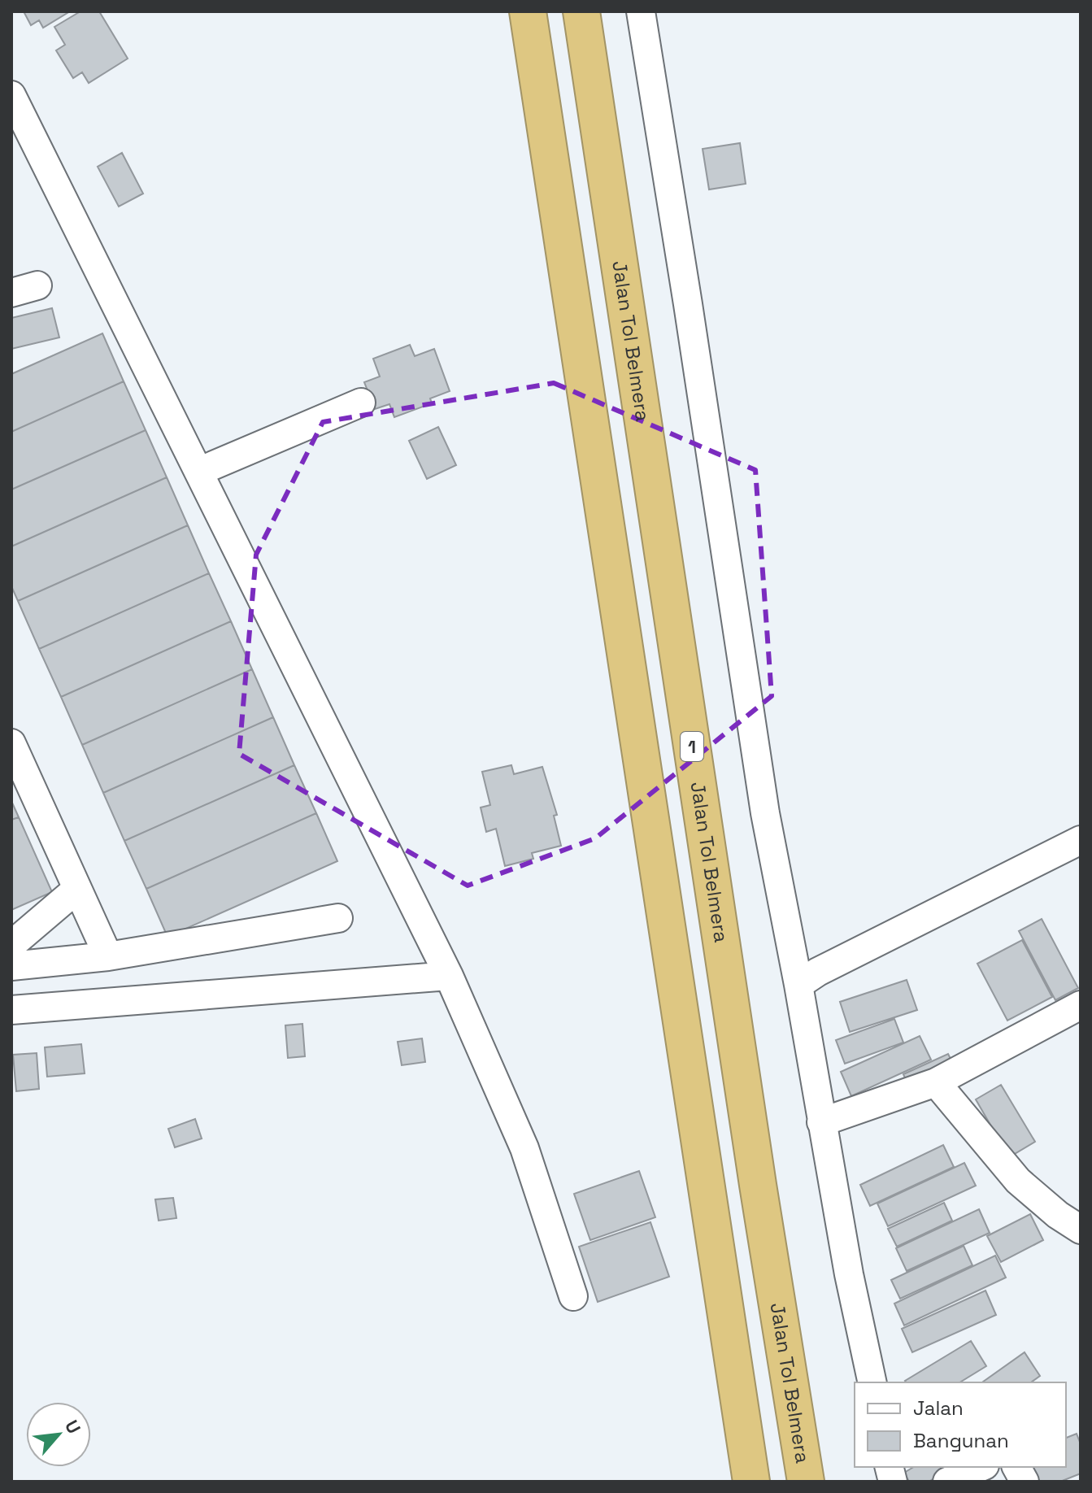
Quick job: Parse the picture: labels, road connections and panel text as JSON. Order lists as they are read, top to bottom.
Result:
{
  "streets": {
    "highway": ["Jalan Tol Belmera", "1"]
  },
  "legend": ["Jalan", "Bangunan"],
  "north": "top right"
}
